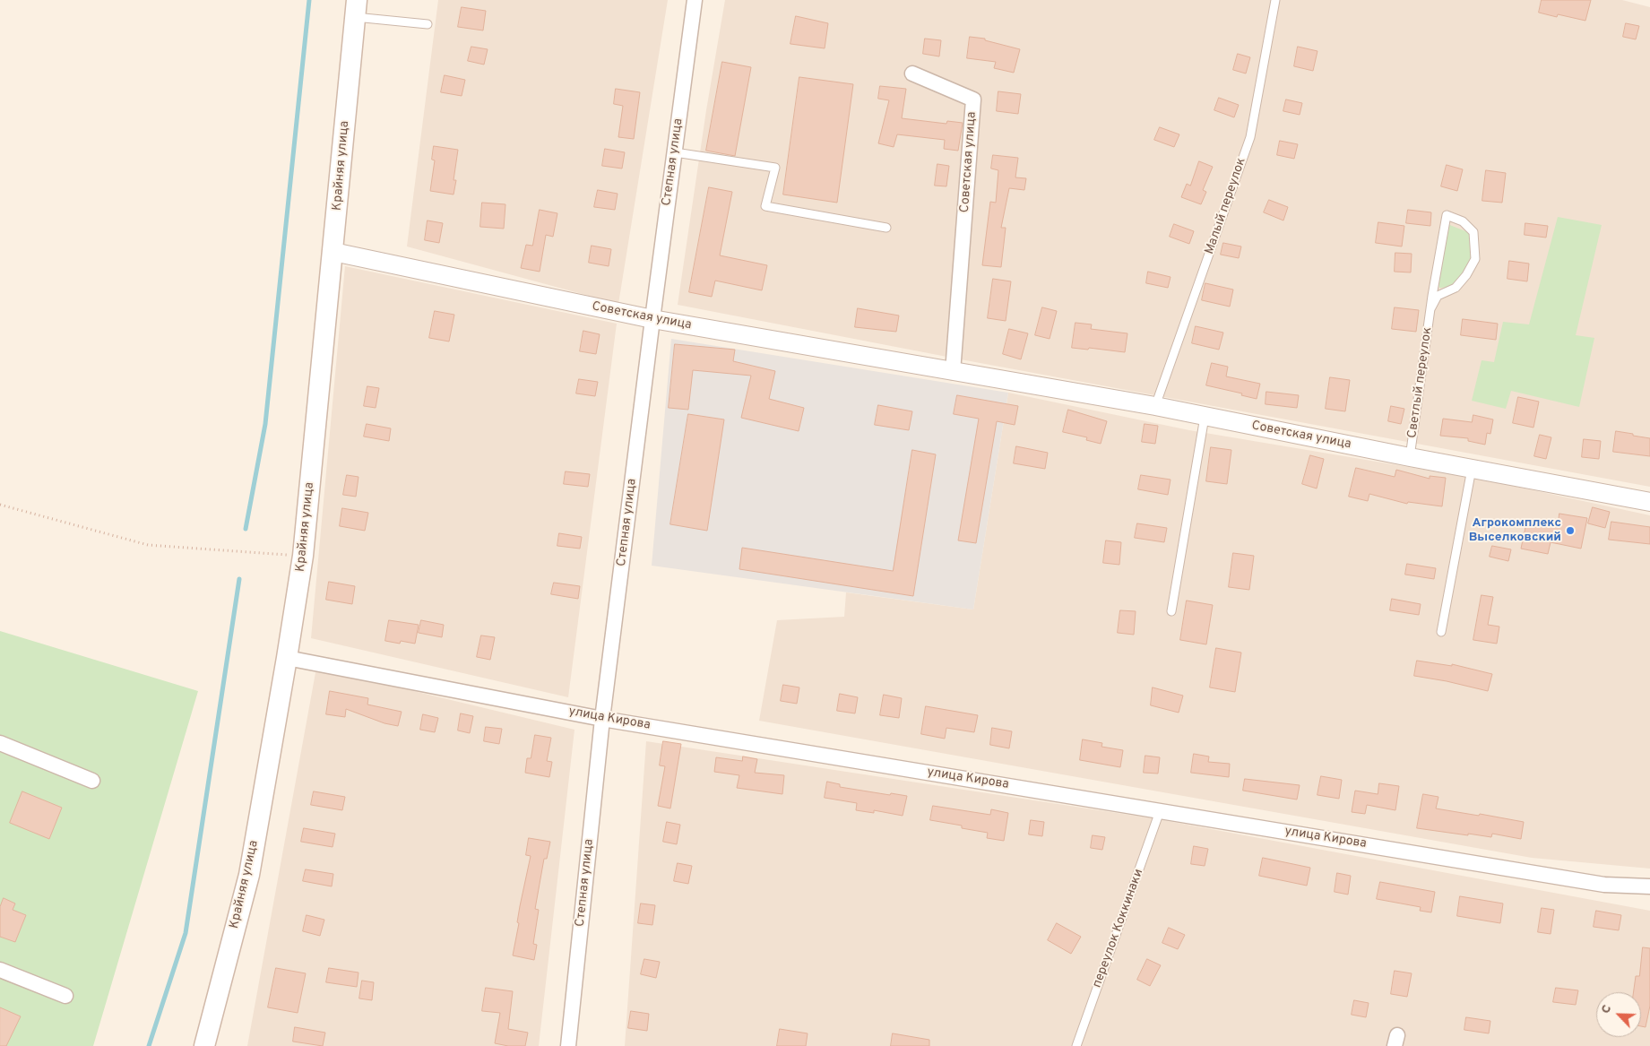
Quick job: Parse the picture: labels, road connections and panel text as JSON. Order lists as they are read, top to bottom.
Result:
{
  "streets": {
    "main road": ["Крайняя улица"],
    "street": ["Степная улица", "Советская улица", "улица Кирова"],
    "lane": ["Малый переулок", "Светлый переулок", "переулок Коккинаки"]
  },
  "crossings": [
    ["Степная улица", "Советская улица"],
    ["Степная улица", "улица Кирова"],
    ["Советская улица", "Крайняя улица"],
    ["Советская улица", "Малый переулок"],
    ["Советская улица", "Светлый переулок"],
    ["Крайняя улица", "улица Кирова"],
    ["улица Кирова", "переулок Коккинаки"]
  ],
  "places": ["Агрокомплекс Выселковский"],
  "north": "top left"
}
